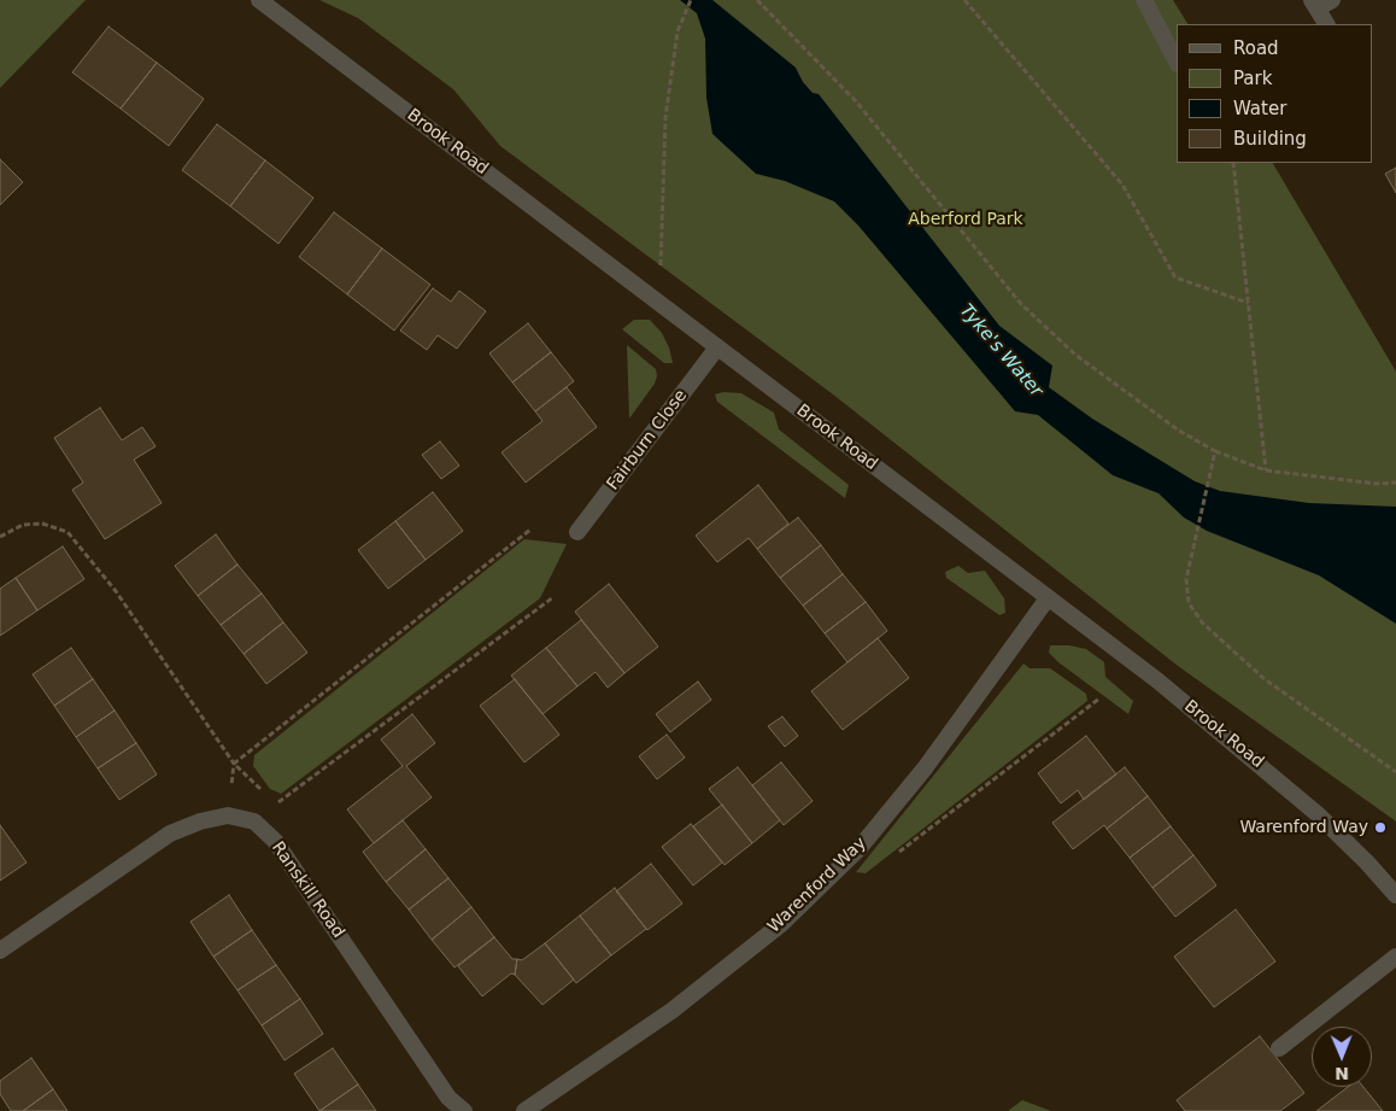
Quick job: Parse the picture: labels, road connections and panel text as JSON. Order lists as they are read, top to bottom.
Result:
{
  "streets": {
    "street": [
      "Brook Road",
      "Fairburn Close",
      "Warenford Way",
      "Ranskill Road"
    ]
  },
  "crossings": [
    ["Brook Road", "Fairburn Close"],
    ["Brook Road", "Warenford Way"]
  ],
  "water": ["Tyke's Water"],
  "parks": ["Aberford Park"],
  "places": ["Warenford Way"],
  "legend": [
    "Road",
    "Park",
    "Water",
    "Building"
  ],
  "north": "bottom"
}
